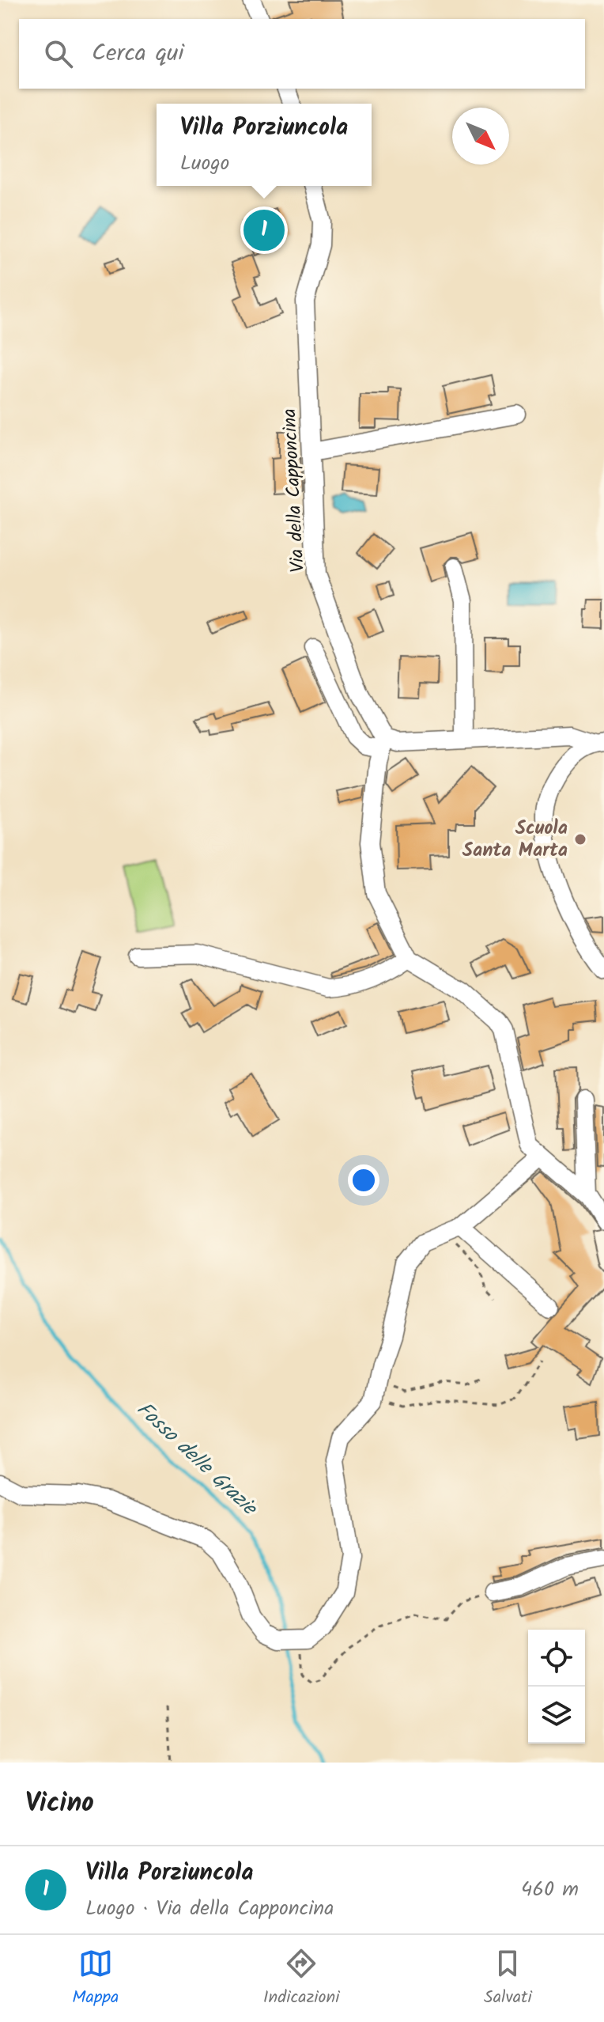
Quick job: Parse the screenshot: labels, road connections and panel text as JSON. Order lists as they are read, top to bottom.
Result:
{
  "streets": {
    "street": ["Via della Capponcina"]
  },
  "water": ["Fosso delle Grazie"],
  "places": ["Scuola Santa Marta"],
  "north": "bottom right",
  "page": {
    "search": "Cerca qui",
    "popup": ["Villa Porziuncola", "Luogo"],
    "pins": "1",
    "heading": "Vicino",
    "list": [
      {
        "mark": "1",
        "name": "Villa Porziuncola",
        "note": "Luogo · Via della Capponcina",
        "value": "460 m"
      }
    ],
    "nav": ["Mappa", "Indicazioni", "Salvati"]
  }
}
